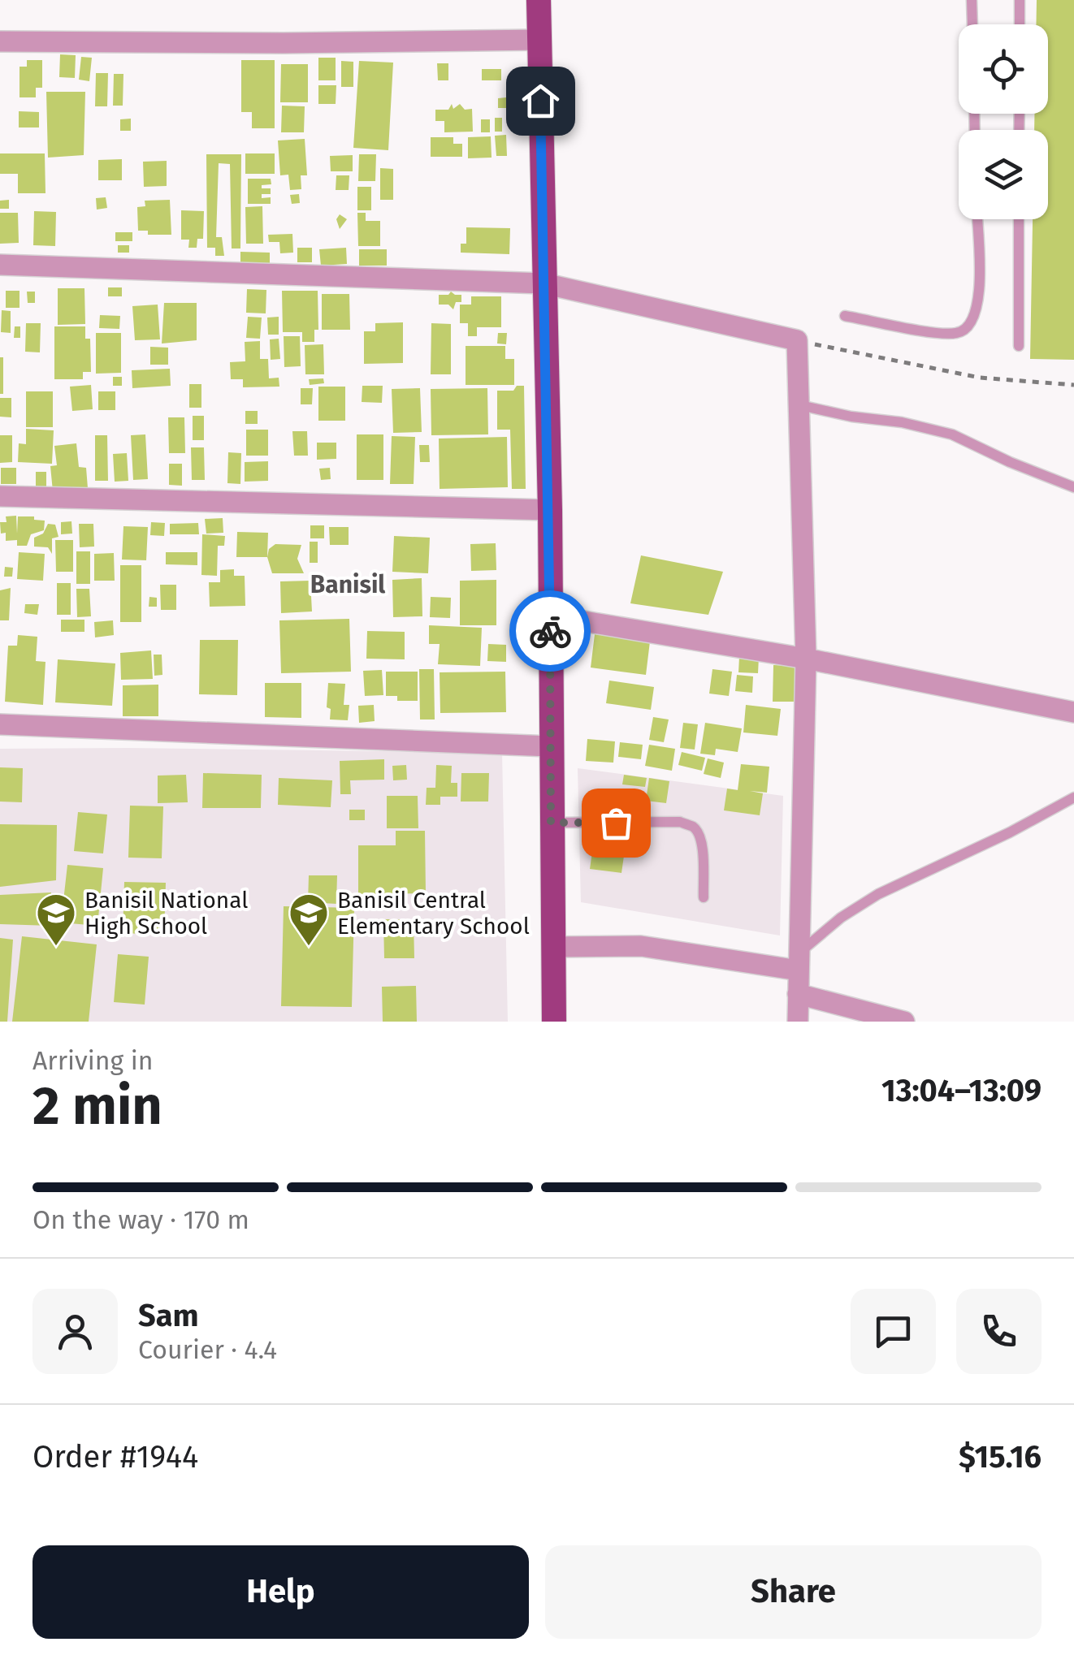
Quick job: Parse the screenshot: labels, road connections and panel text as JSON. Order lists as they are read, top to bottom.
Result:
{
  "districts": ["Banisil"],
  "places": {
    "school or university": ["Banisil National High School", "Banisil Central Elementary School"]
  },
  "page": {
    "heading": ["2 min", "Arriving in", "13:04–13:09"],
    "panel": [
      "Sam",
      "Courier · 4.4",
      "Order #1944",
      "$15.16"
    ],
    "bar": "On the way · 170 m",
    "buttons": ["Help", "Share"]
  }
}
